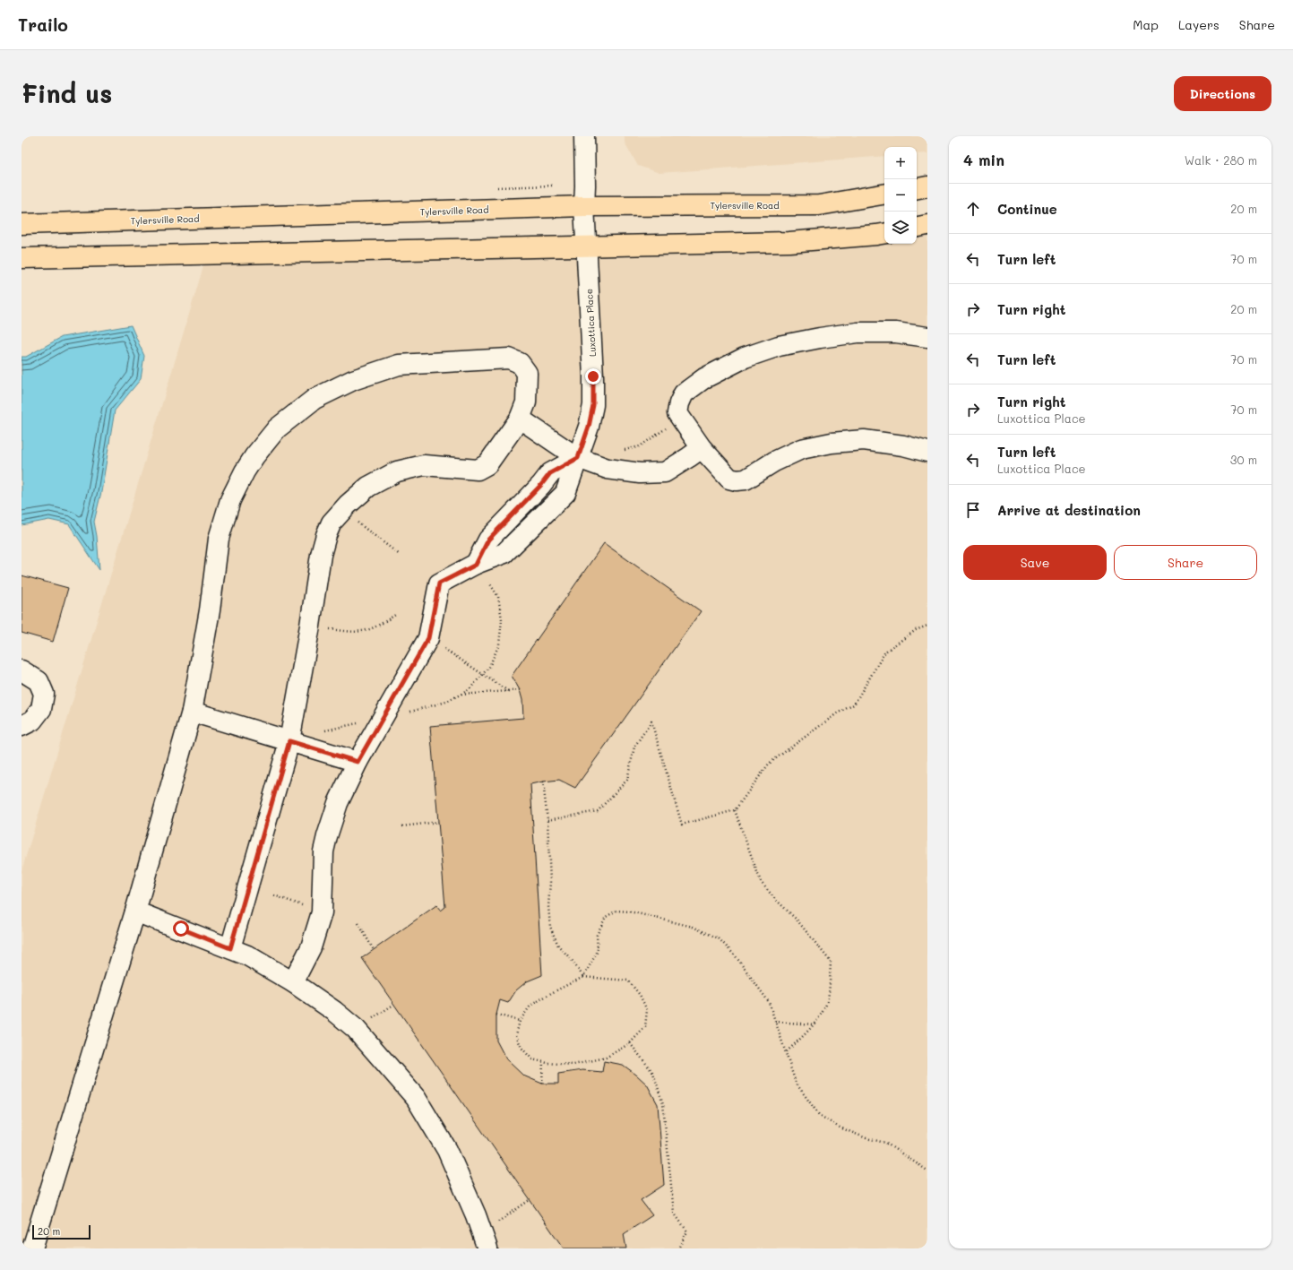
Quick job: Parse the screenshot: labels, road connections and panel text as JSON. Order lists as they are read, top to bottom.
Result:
{
  "streets": {
    "main road": ["Tylersville Road"],
    "street": ["Luxottica Place"]
  },
  "crossings": [
    ["Tylersville Road", "Luxottica Place"]
  ],
  "scale_bar": "20 m",
  "page": {
    "header": "Trailo",
    "nav": ["Map", "Layers", "Share"],
    "buttons": [
      "Directions",
      ["Save", "Share"]
    ],
    "title": "Find us",
    "heading": ["4 min", "Walk · 280 m"],
    "map_buttons": ["+", "−"],
    "list": [
      ["Continue", "20 m"],
      ["Turn left", "70 m"],
      ["Turn right", "20 m"],
      ["Turn left", "70 m"],
      ["Turn right", "Luxottica Place", "70 m"],
      ["Turn left", "Luxottica Place", "30 m"],
      "Arrive at destination"
    ],
    "scale": "20 m"
  }
}
